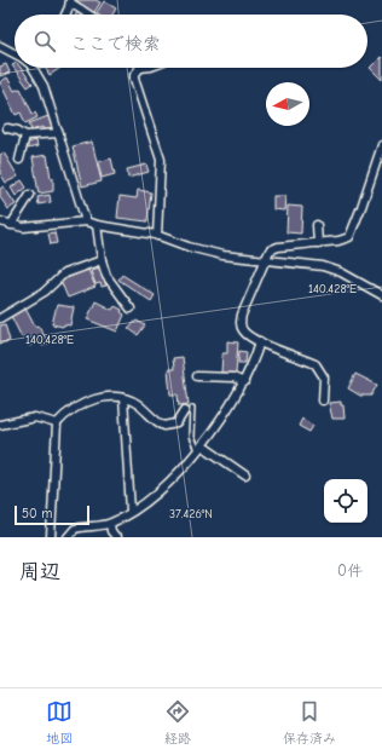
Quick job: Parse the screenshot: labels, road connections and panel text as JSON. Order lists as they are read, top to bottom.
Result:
{
  "scale_bar": "50 m",
  "north": "left",
  "page": {
    "search": "ここで検索",
    "scale": "50 m",
    "heading": ["周辺", "0件"],
    "nav": ["地図", "経路", "保存済み"]
  },
  "coordinates": ["140.428°E", "37.426°N"]
}
